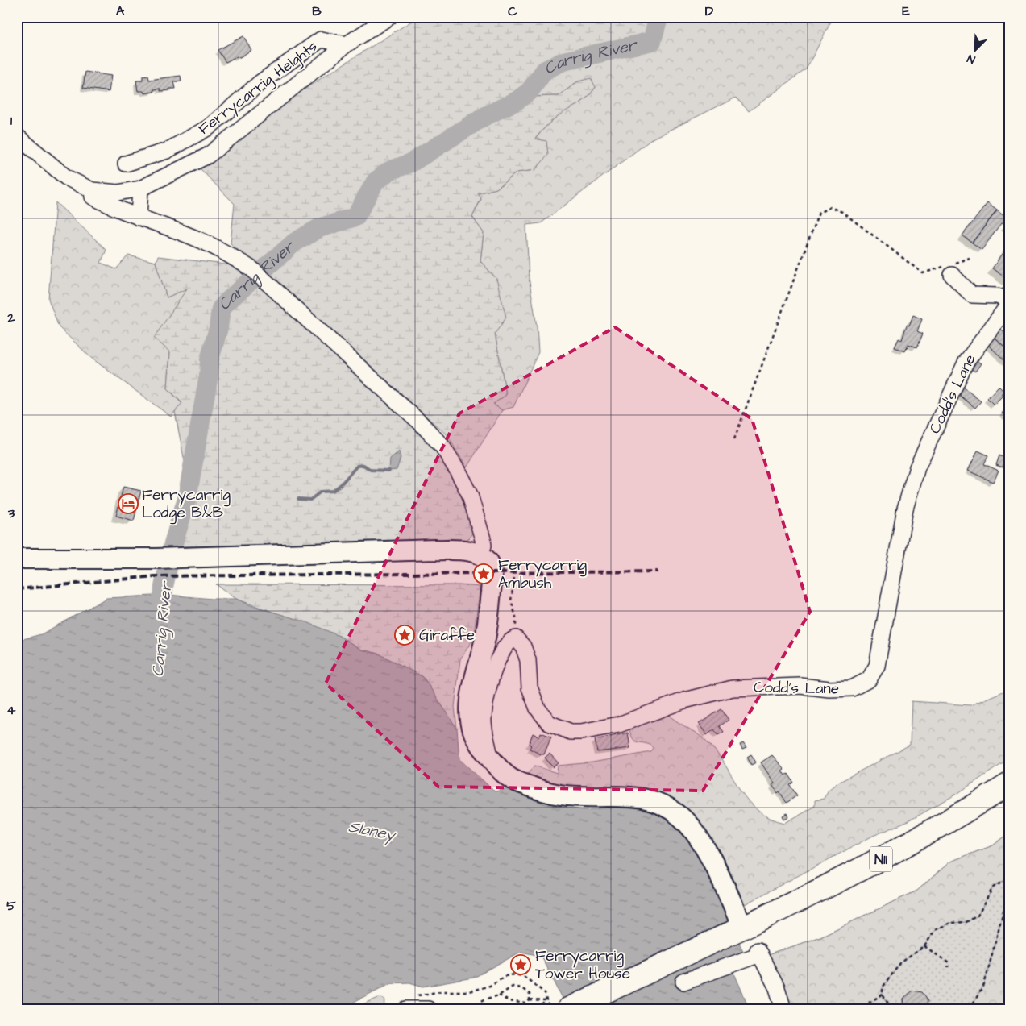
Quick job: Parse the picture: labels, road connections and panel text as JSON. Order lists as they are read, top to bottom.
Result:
{
  "streets": {
    "highway": ["N11"],
    "street": ["Ferrycarrig Heights", "Codd's Lane"]
  },
  "water": ["Carrig River", "Slaney"],
  "places": {
    "hotel": ["Ferrycarrig Lodge B&B"],
    "place": ["Ferrycarrig Ambush", "Giraffe", "Ferrycarrig Tower House"]
  },
  "north": "bottom left",
  "grid": {
    "columns": [
      "A",
      "B",
      "C",
      "D",
      "E"
    ],
    "rows": [
      "1",
      "2",
      "3",
      "4",
      "5"
    ]
  }
}
